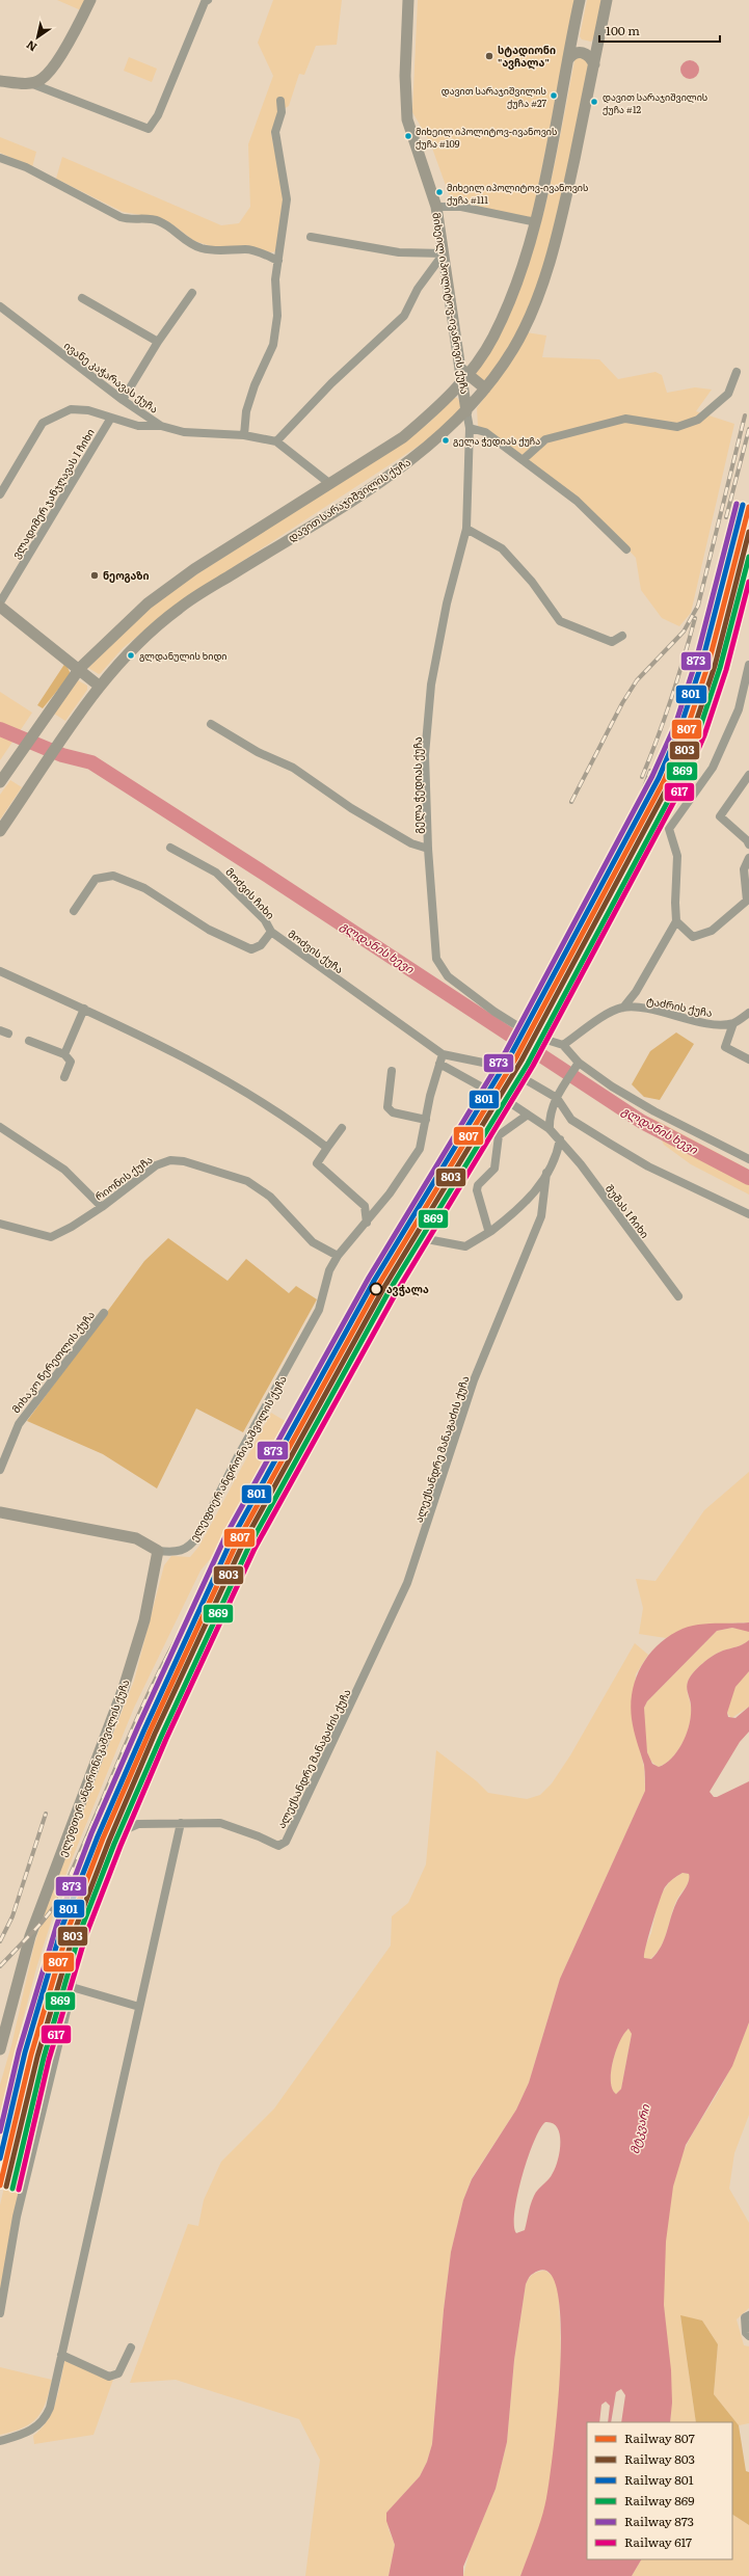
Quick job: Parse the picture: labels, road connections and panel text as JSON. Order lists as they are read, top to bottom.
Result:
{
  "streets": {
    "main road": ["მიხეილ იპოლიტოვ-ივანოვის ქუჩა", "დავით სარაჯიშვილის ქუჩა", "ელეფთერ ანდრონიკაშვილის ქუჩა"],
    "street": [
      "ივანე კაჭარავას ქუჩა",
      "ვლადიმერ ჯანჯღავას I ჩიხი",
      "გელა ჭედიას ქუჩა",
      "მოძვის ჩიხი",
      "მოძვის ქუჩა",
      "ტაძრის ქუჩა",
      "რიონის ქუჩა",
      "შუშას I ჩიხი",
      "მიხაკო წერეთლის ქუჩა",
      "ალექსანდრე მანაგაძის ქუჩა"
    ]
  },
  "crossings": [
    ["მიხეილ იპოლიტოვ-ივანოვის ქუჩა", "დავით სარაჯიშვილის ქუჩა"],
    ["მიხეილ იპოლიტოვ-ივანოვის ქუჩა", "გელა ჭედიას ქუჩა"],
    ["დავით სარაჯიშვილის ქუჩა", "გელა ჭედიას ქუჩა"],
    ["გელა ჭედიას ქუჩა", "ტაძრის ქუჩა"],
    ["მოძვის ჩიხი", "მოძვის ქუჩა"],
    ["მოძვის ქუჩა", "ელეფთერ ანდრონიკაშვილის ქუჩა"],
    ["რიონის ქუჩა", "ელეფთერ ანდრონიკაშვილის ქუჩა"],
    ["შუშას I ჩიხი", "ელეფთერ ანდრონიკაშვილის ქუჩა"]
  ],
  "water": ["გლდანის ხევი", "მტკვარი"],
  "places": [
    "სტადიონი \"ავჩალა\"",
    "დავით სარაჯიშვილის ქუჩა #27",
    "დავით სარაჯიშვილის ქუჩა #12",
    "მიხეილ იპოლიტოვ-ივანოვის ქუჩა #109",
    "მიხეილ იპოლიტოვ-ივანოვის ქუჩა #111",
    "გელა ჭედიას ქუჩა",
    "ნეოგაზი",
    "გლდანულის ხიდი",
    "ავჭალა"
  ],
  "lines": [
    "rail line 873",
    "rail line 801",
    "rail line 807",
    "rail line 803",
    "rail line 869",
    "rail line 617"
  ],
  "legend": [
    "Railway 807",
    "Railway 803",
    "Railway 801",
    "Railway 869",
    "Railway 873",
    "Railway 617"
  ],
  "scale_bar": "100 m",
  "north": "bottom left"
}
